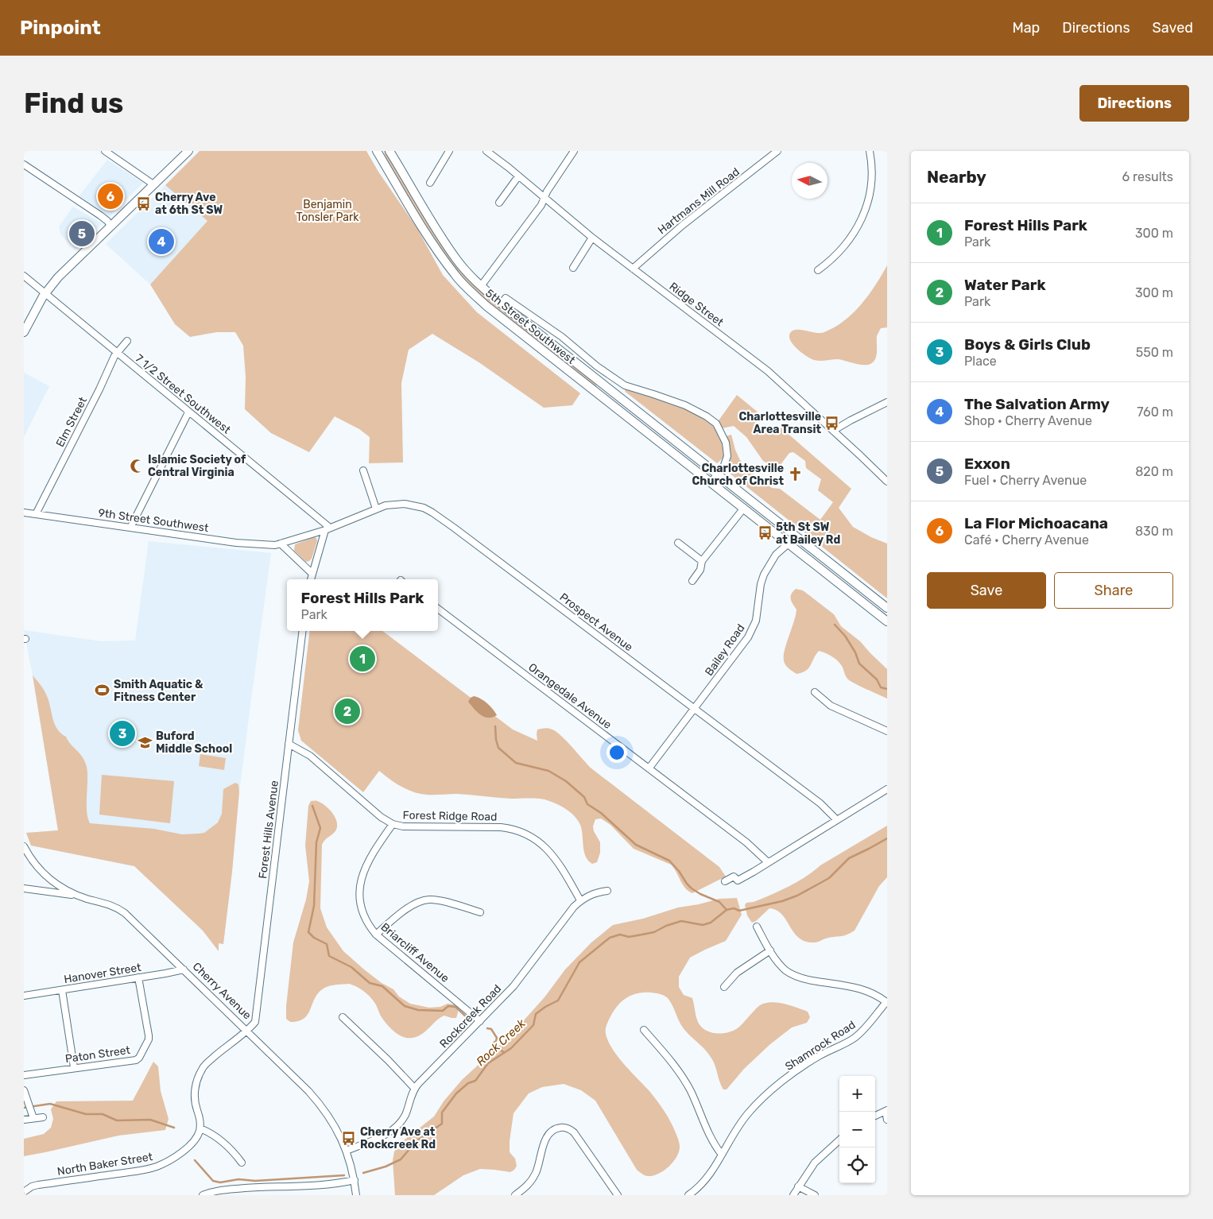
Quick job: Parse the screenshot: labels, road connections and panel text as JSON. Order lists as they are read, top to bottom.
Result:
{
  "streets": {
    "main road": ["5th Street Southwest"],
    "street": [
      "Hartmans Mill Road",
      "Ridge Street",
      "7 1/2 Street Southwest",
      "Elm Street",
      "9th Street Southwest",
      "Prospect Avenue",
      "Bailey Road",
      "Orangedale Avenue",
      "Forest Ridge Road",
      "Forest Hills Avenue",
      "Briarcliff Avenue",
      "Hanover Street",
      "Cherry Avenue",
      "Rockcreek Road",
      "Shamrock Road",
      "Paton Street",
      "North Baker Street"
    ]
  },
  "crossings": [
    ["Hartmans Mill Road", "Ridge Street"],
    ["5th Street Southwest", "Bailey Road"],
    ["7 1/2 Street Southwest", "Elm Street"],
    ["7 1/2 Street Southwest", "9th Street Southwest"],
    ["7 1/2 Street Southwest", "Prospect Avenue"],
    ["Elm Street", "9th Street Southwest"],
    ["9th Street Southwest", "Prospect Avenue"],
    ["Prospect Avenue", "Bailey Road"],
    ["Bailey Road", "Orangedale Avenue"],
    ["Forest Ridge Road", "Forest Hills Avenue"],
    ["Forest Ridge Road", "Briarcliff Avenue"],
    ["Forest Ridge Road", "Rockcreek Road"],
    ["Forest Hills Avenue", "Cherry Avenue"],
    ["Briarcliff Avenue", "Rockcreek Road"],
    ["Hanover Street", "Cherry Avenue"],
    ["Hanover Street", "Paton Street"],
    ["Cherry Avenue", "Rockcreek Road"]
  ],
  "water": ["Rock Creek"],
  "parks": ["Benjamin Tonsler Park"],
  "places": {
    "bus stop": [
      "Cherry Ave at 6th St SW",
      "Charlottesville Area Transit",
      "5th St SW at Bailey Rd",
      "Cherry Ave at Rockcreek Rd"
    ],
    "mosque": ["Islamic Society of Central Virginia"],
    "church": ["Charlottesville Church of Christ"],
    "sports": ["Smith Aquatic & Fitness Center"],
    "school or university": ["Buford Middle School"]
  },
  "north": "left",
  "page": {
    "header": "Pinpoint",
    "nav": ["Map", "Directions", "Saved"],
    "buttons": [
      "Directions",
      ["Save", "Share"]
    ],
    "title": "Find us",
    "heading": ["Nearby", "6 results"],
    "pins": [
      "6",
      "5",
      "4",
      "1",
      "2",
      "3"
    ],
    "list": [
      {
        "mark": "1",
        "name": "Forest Hills Park",
        "note": "Park",
        "value": "300 m"
      },
      {
        "mark": "2",
        "name": "Water Park",
        "note": "Park",
        "value": "300 m"
      },
      {
        "mark": "3",
        "name": "Boys & Girls Club",
        "note": "Place",
        "value": "550 m"
      },
      {
        "mark": "4",
        "name": "The Salvation Army",
        "note": "Shop · Cherry Avenue",
        "value": "760 m"
      },
      {
        "mark": "5",
        "name": "Exxon",
        "note": "Fuel · Cherry Avenue",
        "value": "820 m"
      },
      {
        "mark": "6",
        "name": "La Flor Michoacana",
        "note": "Café · Cherry Avenue",
        "value": "830 m"
      }
    ],
    "popup": ["Forest Hills Park", "Park"],
    "map_buttons": ["+", "−"]
  }
}
